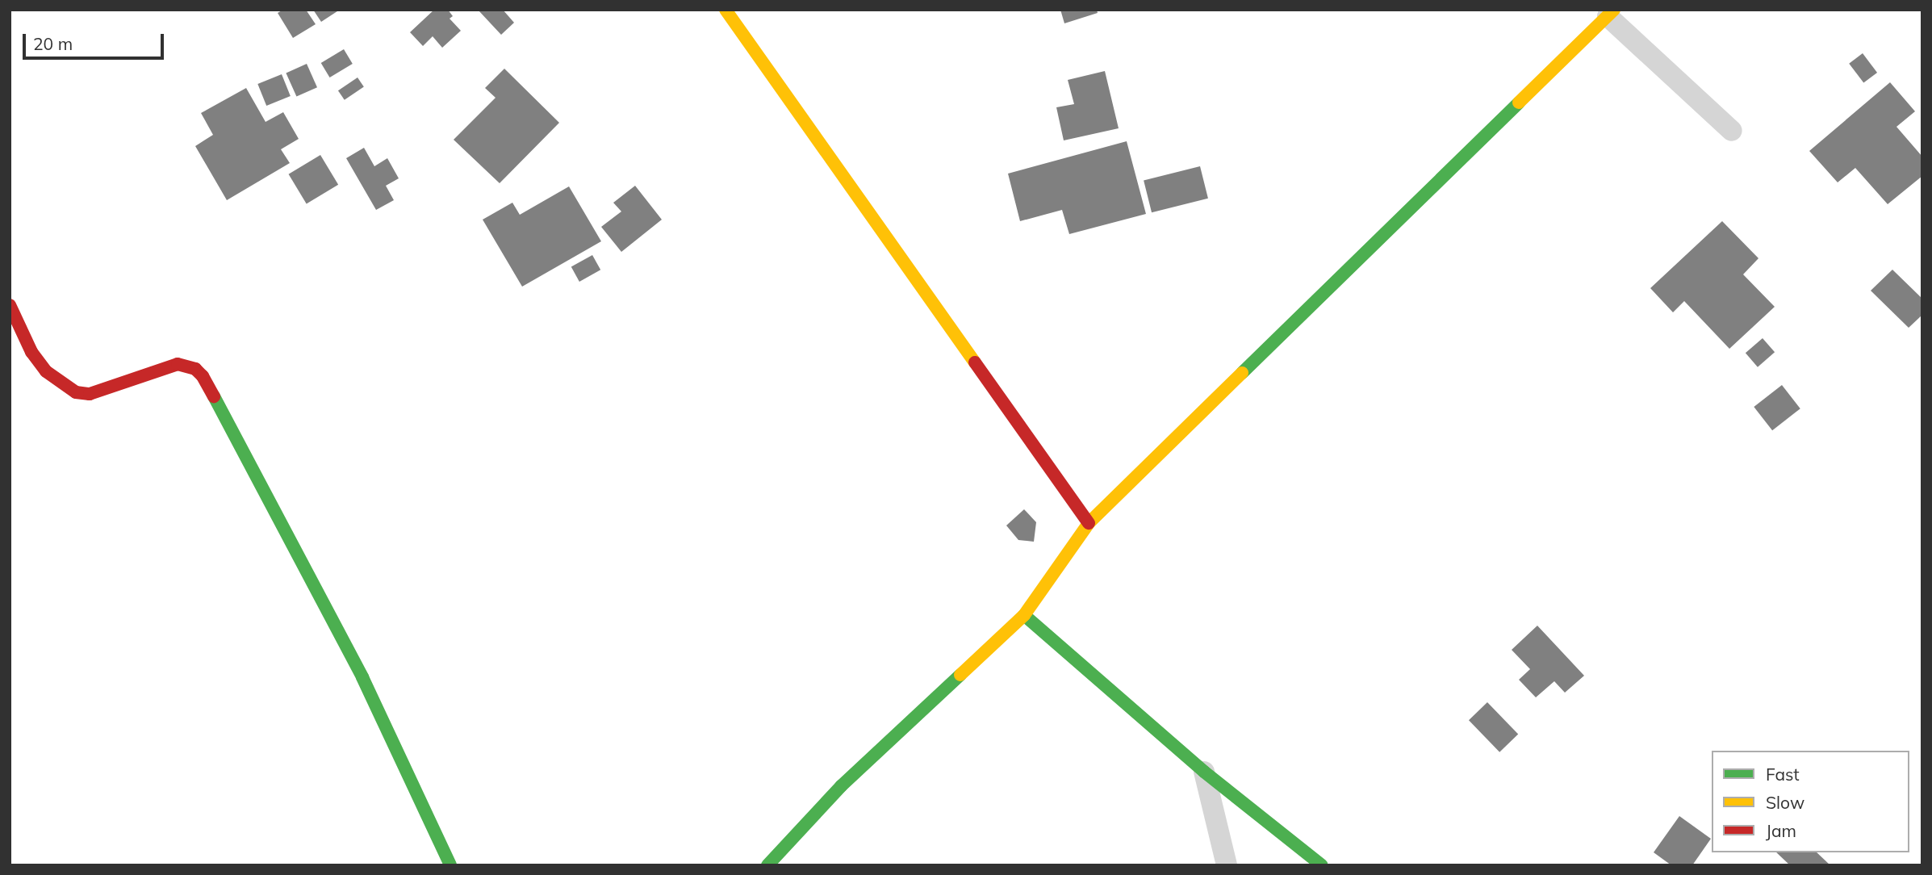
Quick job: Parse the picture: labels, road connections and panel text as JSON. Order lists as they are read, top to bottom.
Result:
{
  "legend": ["Fast", "Slow", "Jam"],
  "scale_bar": "20 m"
}
